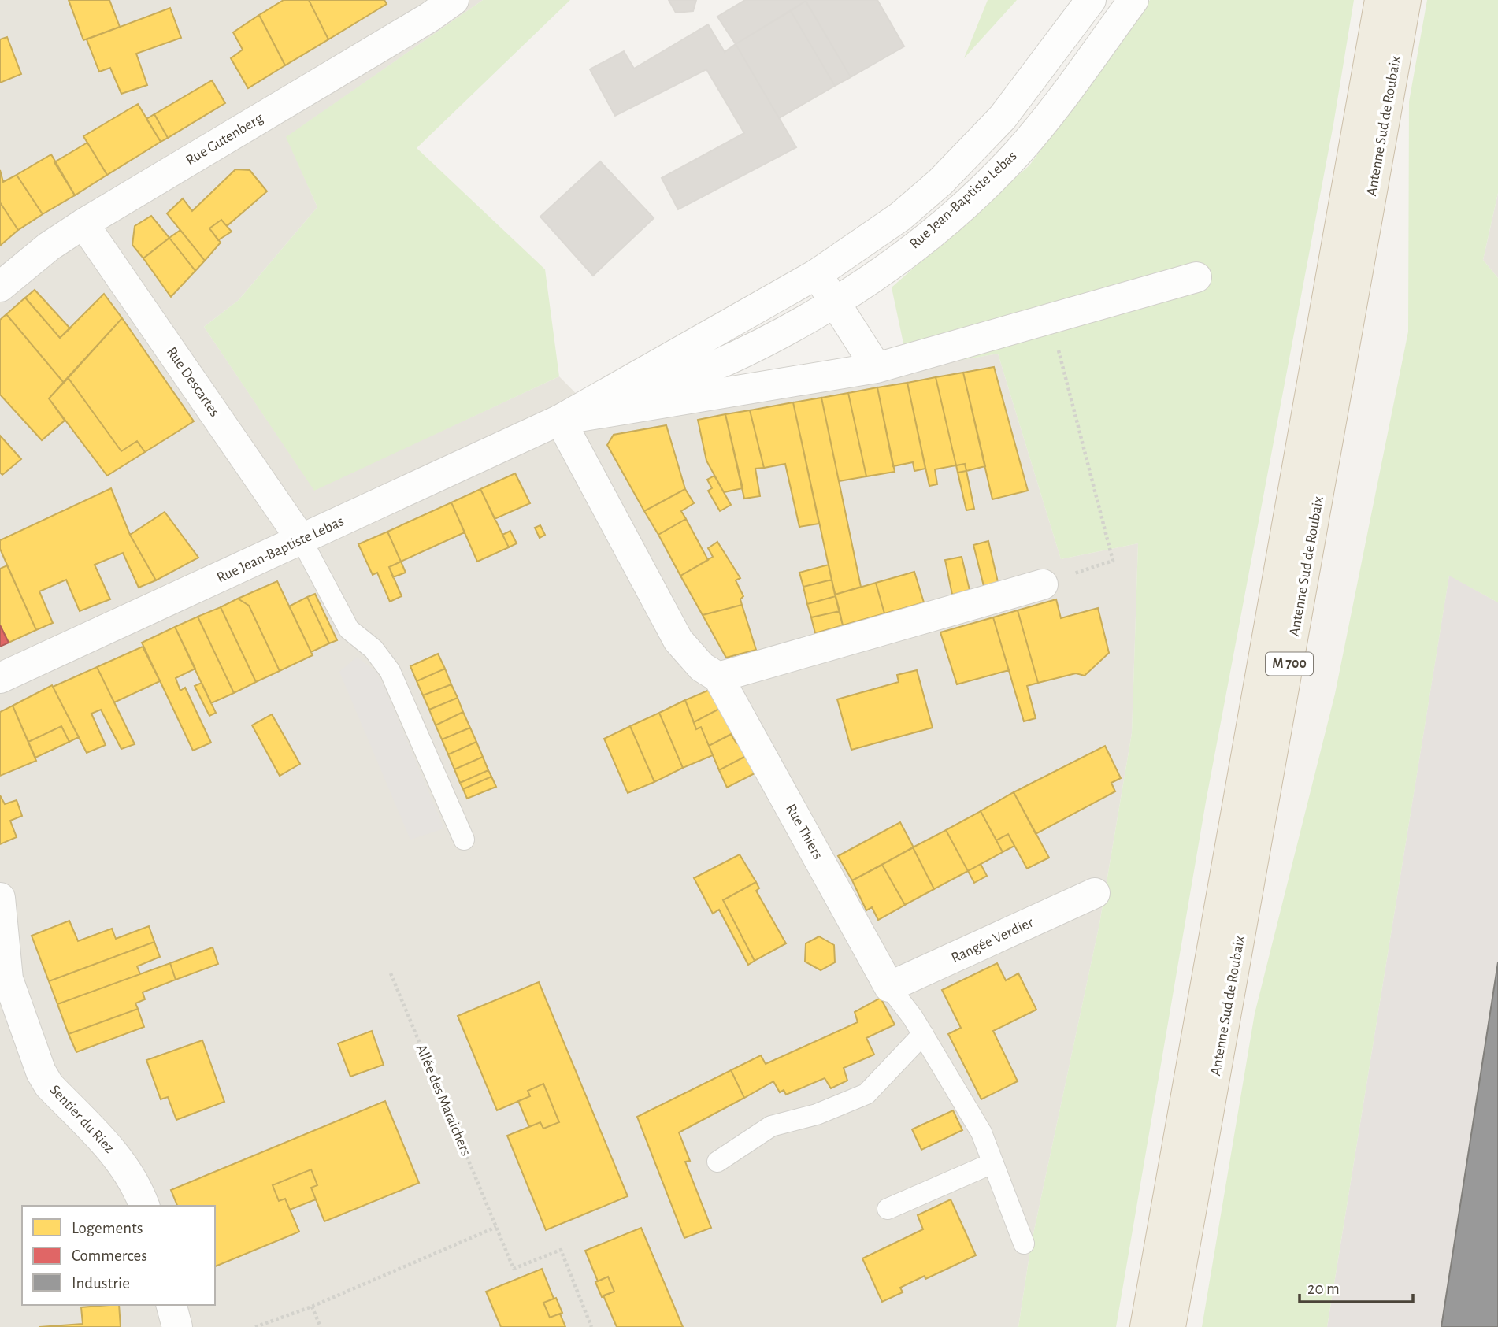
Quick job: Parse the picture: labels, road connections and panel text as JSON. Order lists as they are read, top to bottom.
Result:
{
  "streets": {
    "highway": ["Antenne Sud de Roubaix", "M 700"],
    "street": [
      "Rue Gutenberg",
      "Rue Jean-Baptiste Lebas",
      "Rue Descartes",
      "Rue Thiers",
      "Rangée Verdier",
      "Sentier du Riez"
    ],
    "path": ["Allée des Maraichers"]
  },
  "crossings": [
    ["Rue Gutenberg", "Rue Descartes"],
    ["Rue Jean-Baptiste Lebas", "Rue Descartes"],
    ["Rue Jean-Baptiste Lebas", "Rue Thiers"],
    ["Rue Thiers", "Rangée Verdier"]
  ],
  "legend": ["Logements", "Commerces", "Industrie"],
  "scale_bar": "20 m"
}
